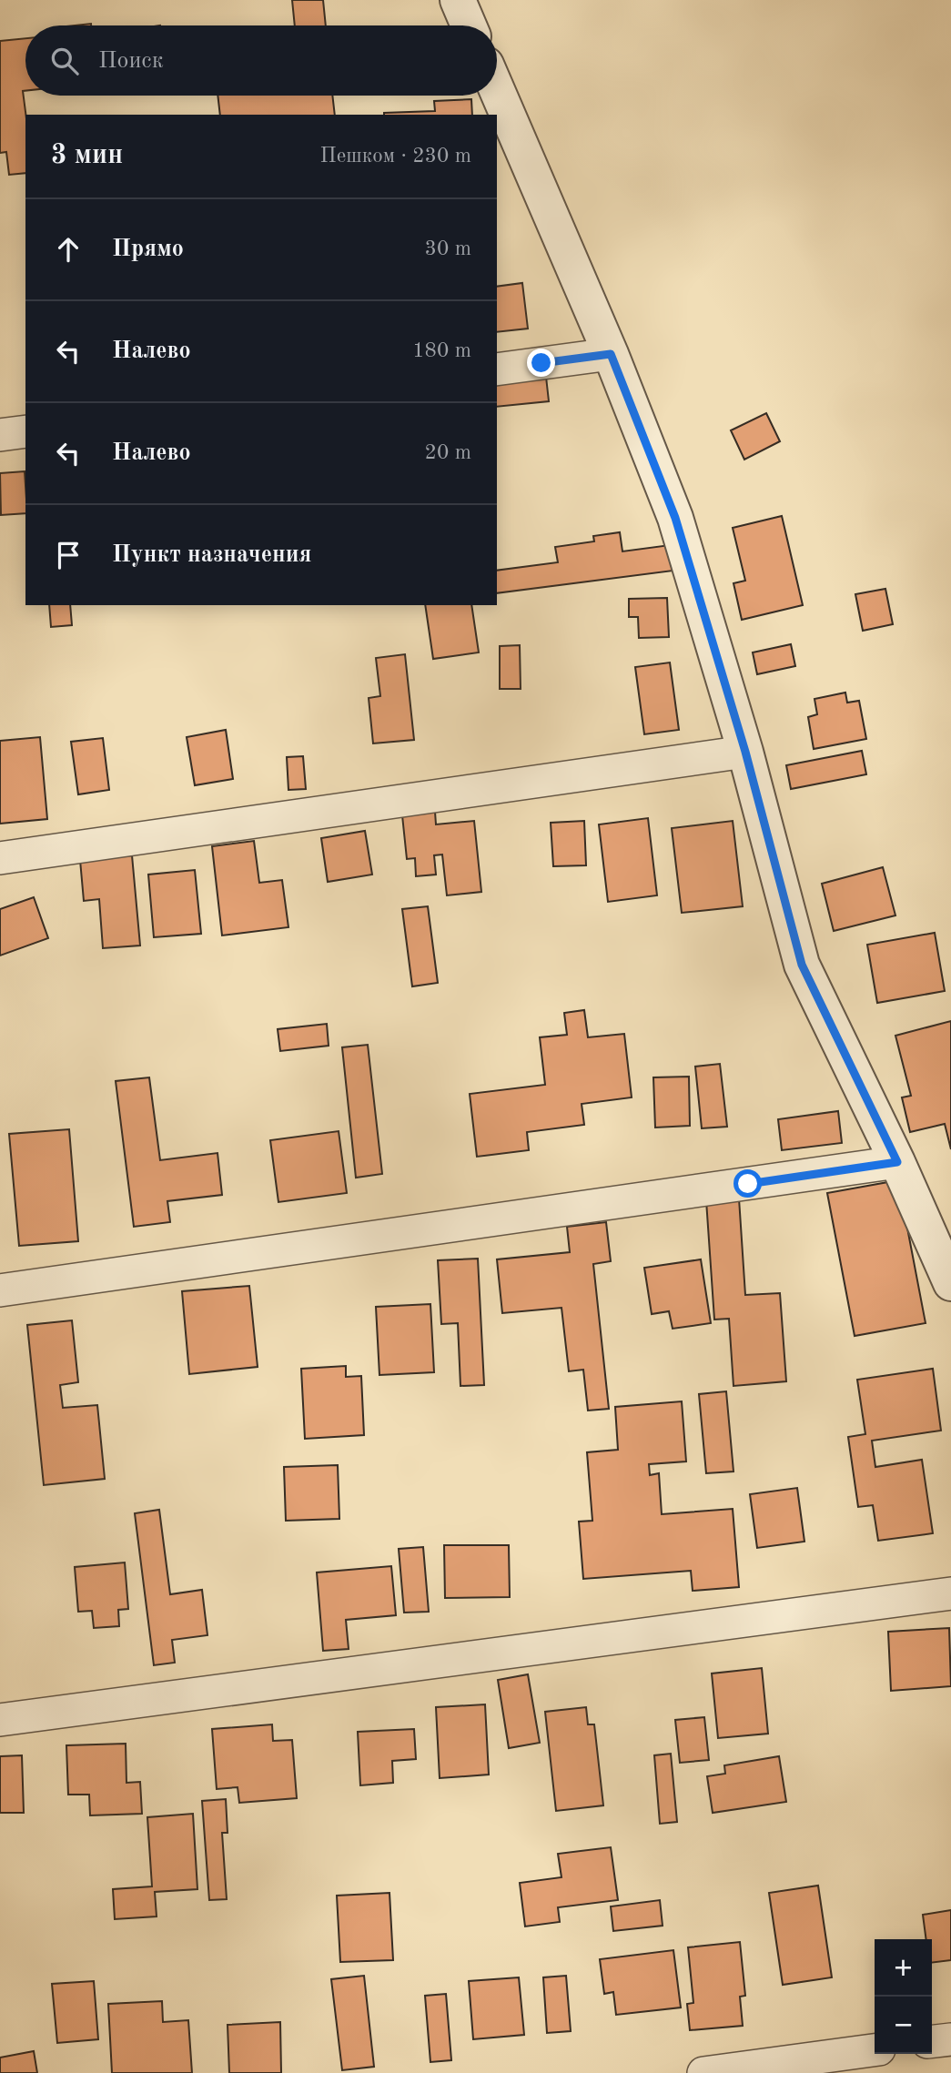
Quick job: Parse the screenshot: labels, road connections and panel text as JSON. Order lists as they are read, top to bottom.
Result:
{
  "page": {
    "search": "Поиск",
    "heading": ["3 мин", "Пешком · 230 m"],
    "list": [
      ["Прямо", "30 m"],
      ["Налево", "180 m"],
      ["Налево", "20 m"],
      "Пункт назначения"
    ],
    "map_buttons": ["+", "−"]
  }
}
